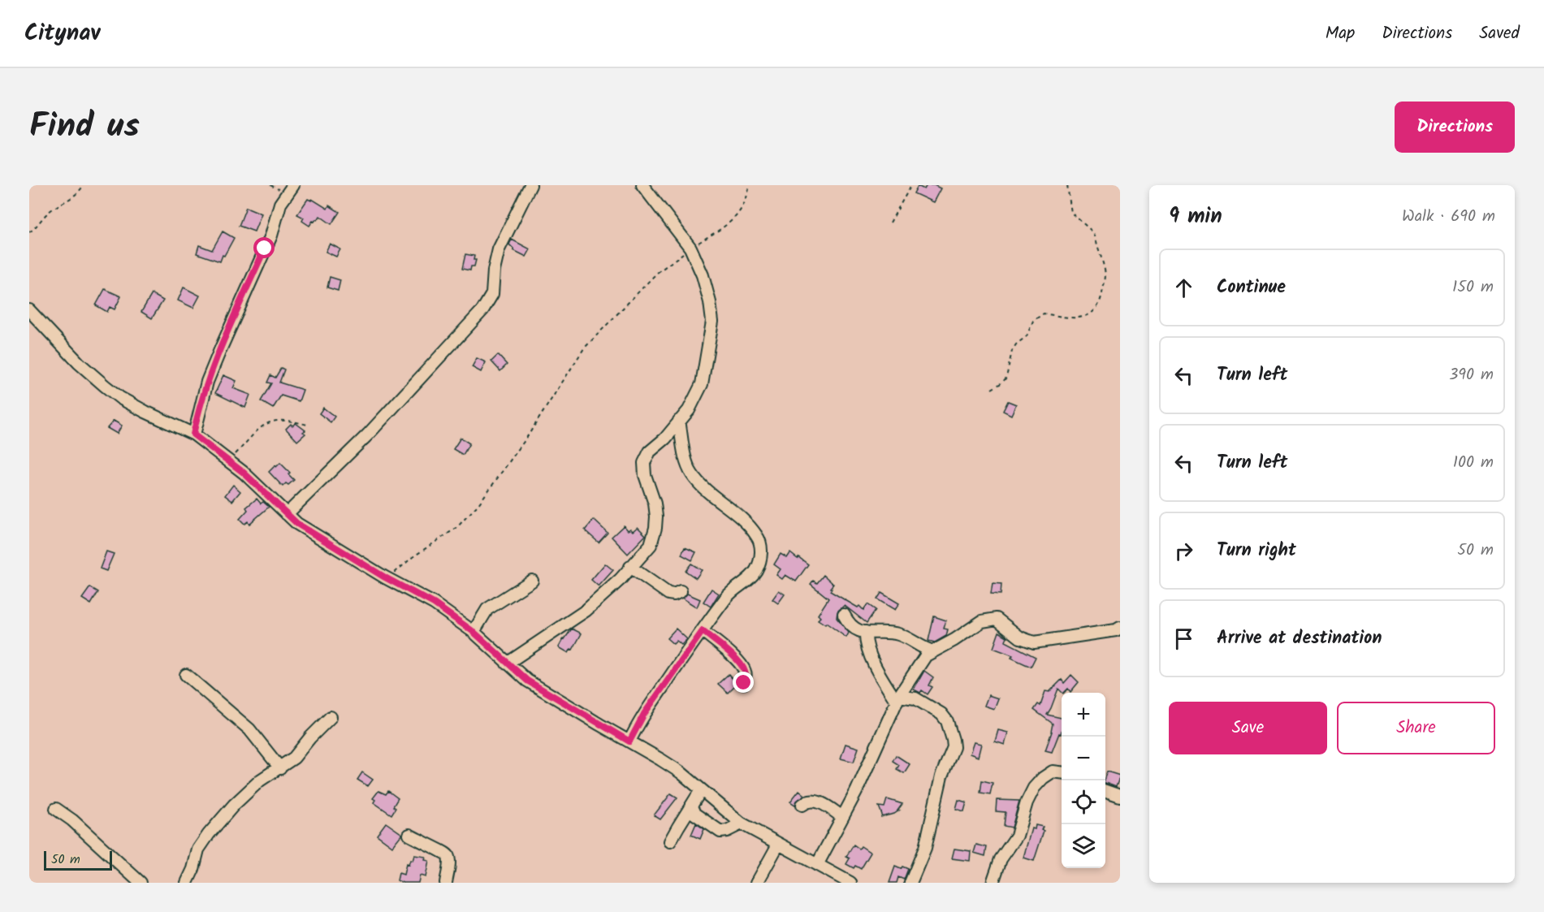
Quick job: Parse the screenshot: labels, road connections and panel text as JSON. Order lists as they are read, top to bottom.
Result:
{
  "scale_bar": "50 m",
  "page": {
    "header": "Citynav",
    "nav": ["Map", "Directions", "Saved"],
    "title": "Find us",
    "buttons": [
      "Directions",
      ["Save", "Share"]
    ],
    "heading": ["9 min", "Walk · 690 m"],
    "list": [
      ["Continue", "150 m"],
      ["Turn left", "390 m"],
      ["Turn left", "100 m"],
      ["Turn right", "50 m"],
      "Arrive at destination"
    ],
    "map_buttons": ["+", "−"],
    "scale": "50 m"
  }
}
